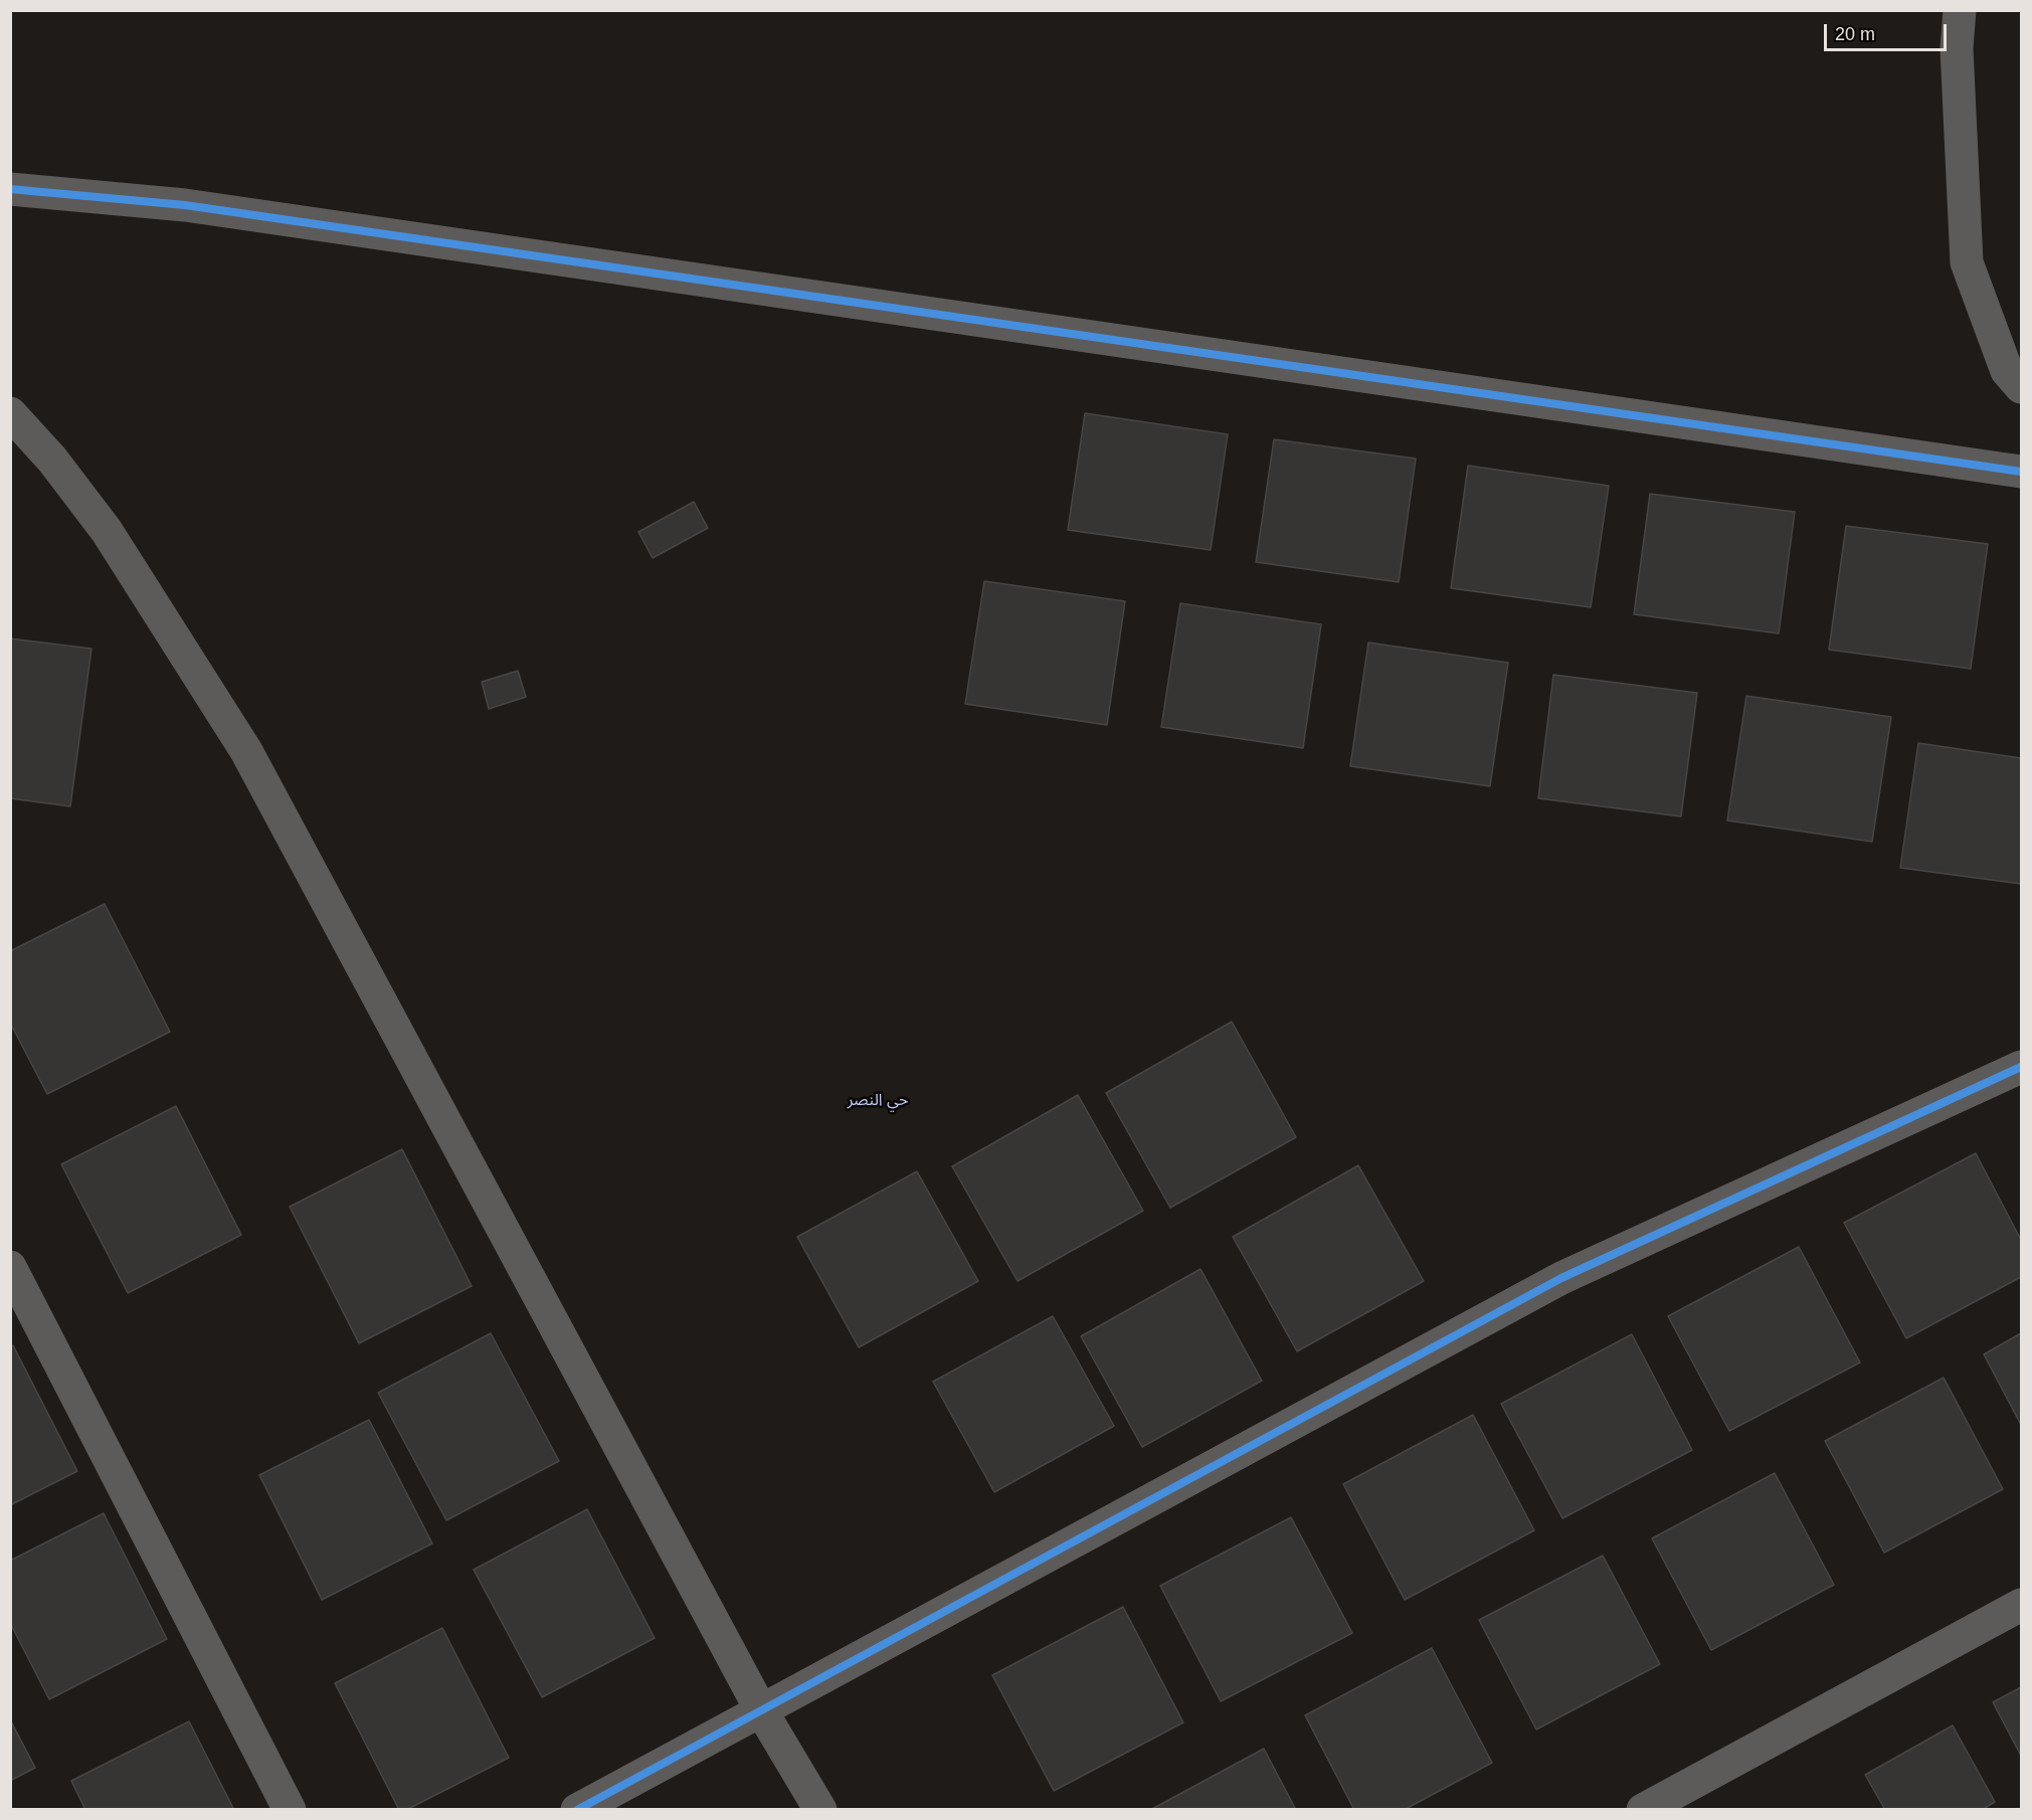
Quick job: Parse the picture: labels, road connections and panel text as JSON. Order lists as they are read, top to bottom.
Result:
{
  "districts": ["حي النصر"],
  "scale_bar": "20 m"
}
